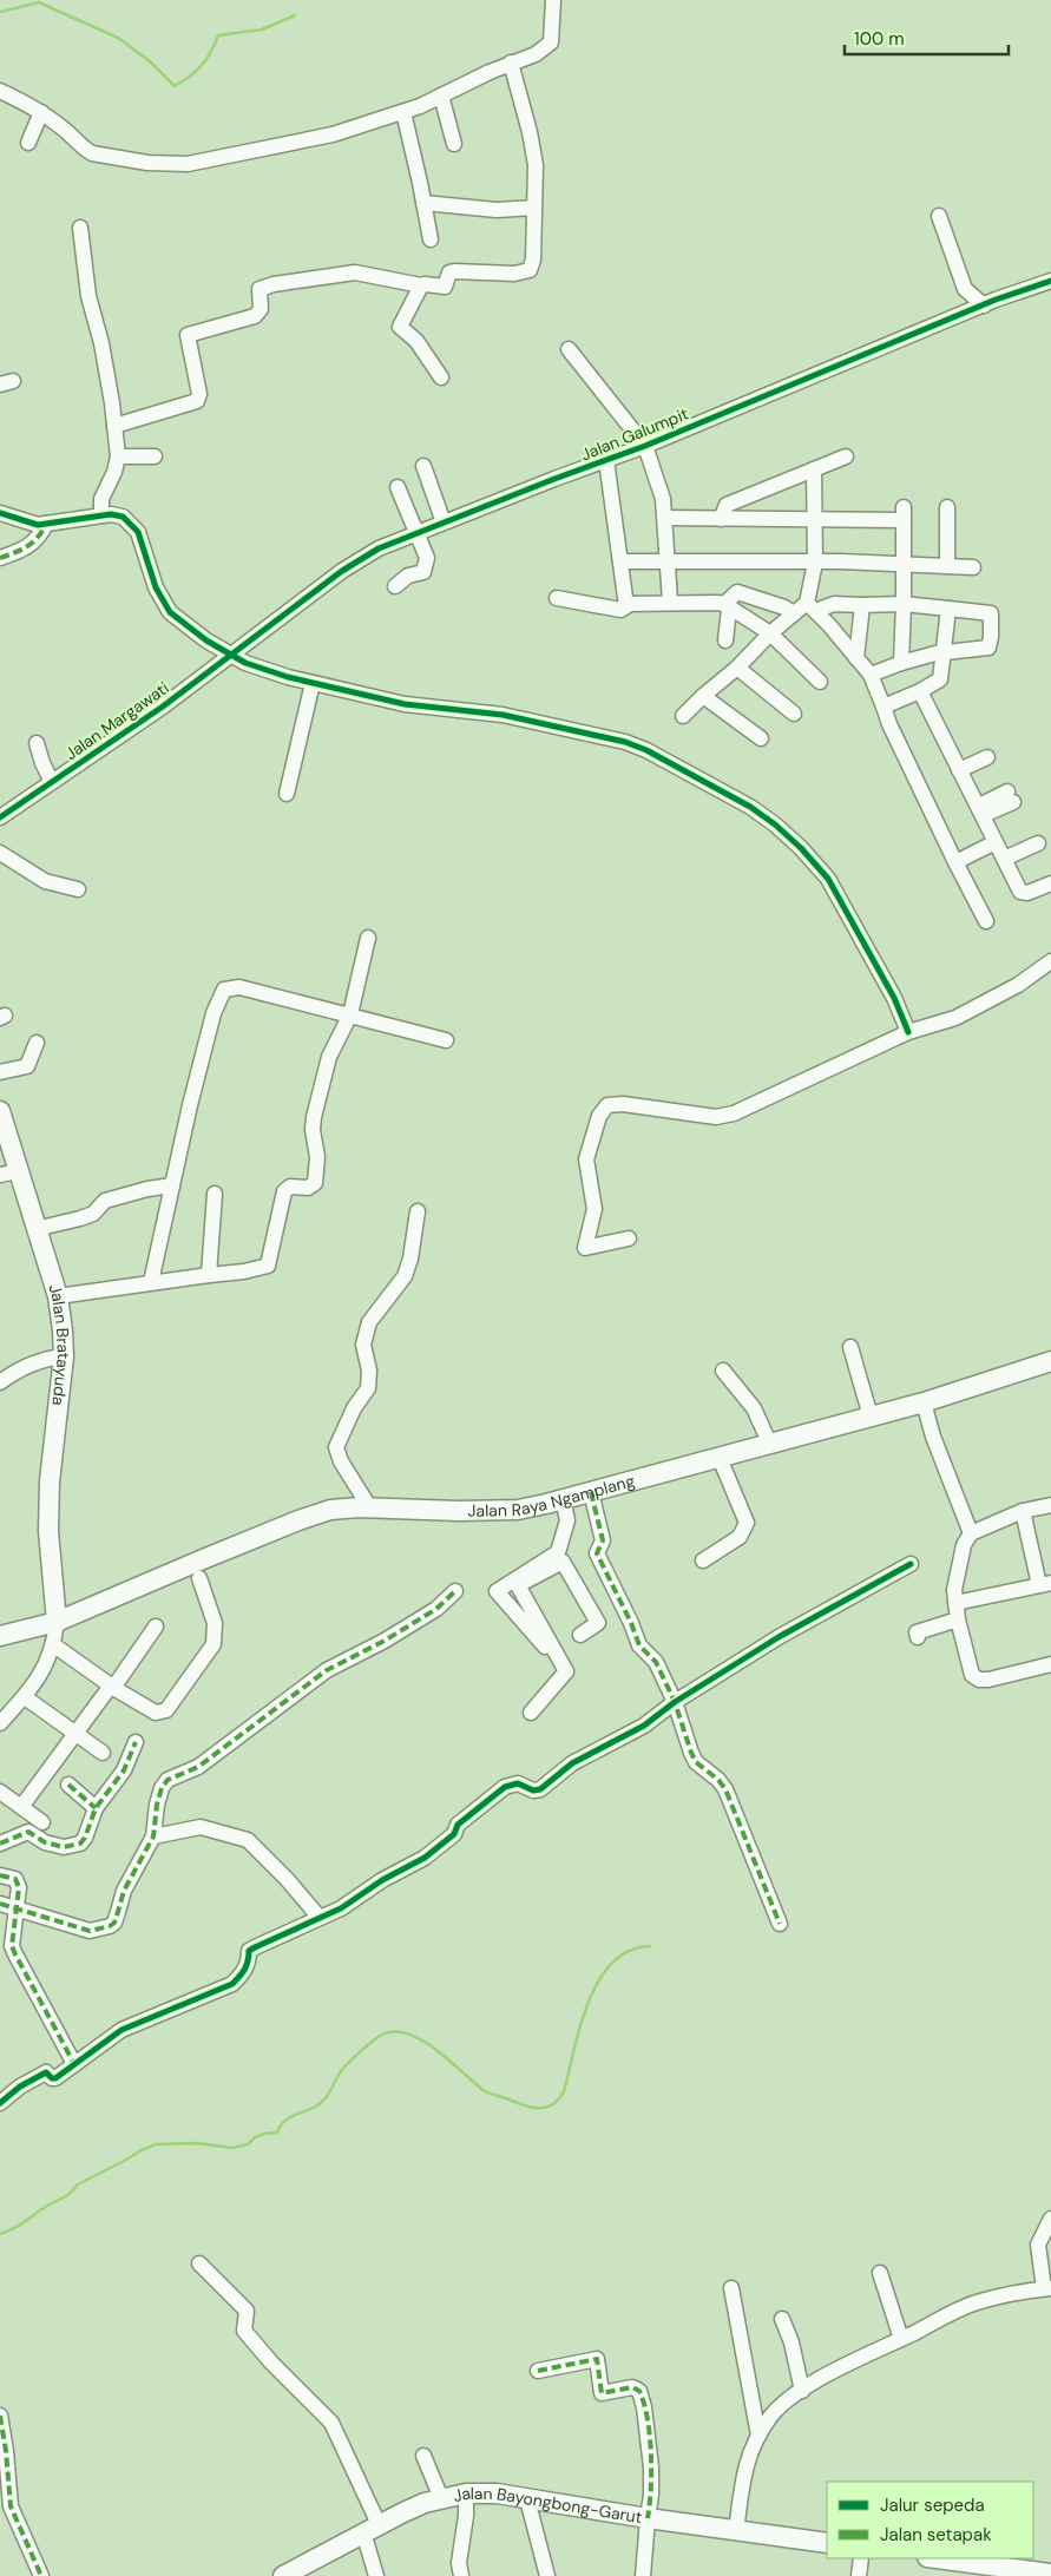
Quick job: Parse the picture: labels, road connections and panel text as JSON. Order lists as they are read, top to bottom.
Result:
{
  "streets": {
    "main road": ["Jalan Bratayuda", "Jalan Raya Ngamplang", "Jalan Bayongbong-Garut"],
    "street": ["Jalan Galumpit", "Jalan Margawati"]
  },
  "crossings": [
    ["Jalan Galumpit", "Jalan Margawati"],
    ["Jalan Bratayuda", "Jalan Raya Ngamplang"]
  ],
  "legend": ["Jalur sepeda", "Jalan setapak"],
  "scale_bar": "100 m"
}
